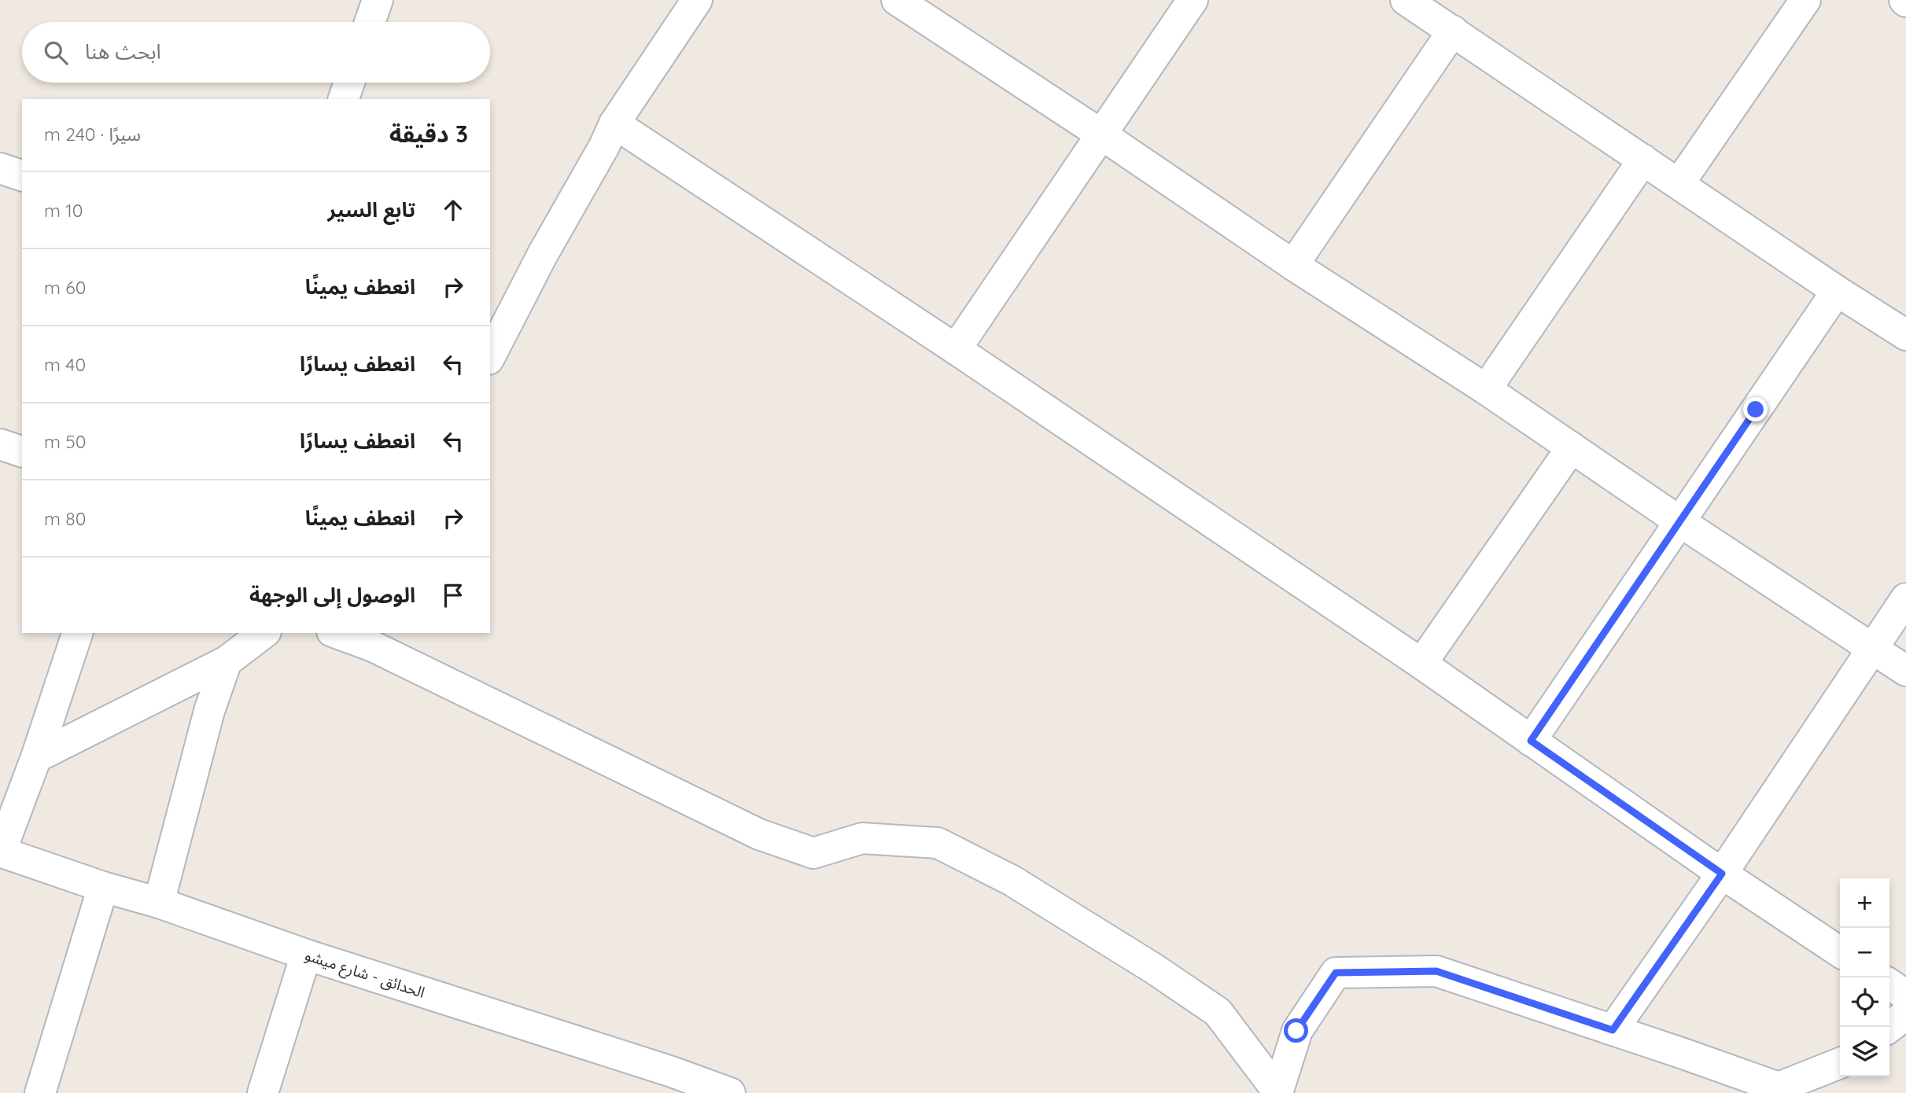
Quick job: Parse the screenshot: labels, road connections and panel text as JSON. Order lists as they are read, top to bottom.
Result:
{
  "streets": {
    "street": ["الحدائق - شارع ميشو"]
  },
  "page": {
    "search": "ابحث هنا",
    "heading": ["3 دقيقة", "سيرًا · 240 m"],
    "list": [
      ["تابع السير", "10 m"],
      ["انعطف يمينًا", "60 m"],
      ["انعطف يسارًا", "40 m"],
      ["انعطف يسارًا", "50 m"],
      ["انعطف يمينًا", "80 m"],
      "الوصول إلى الوجهة"
    ],
    "map_buttons": ["+", "−"]
  }
}
